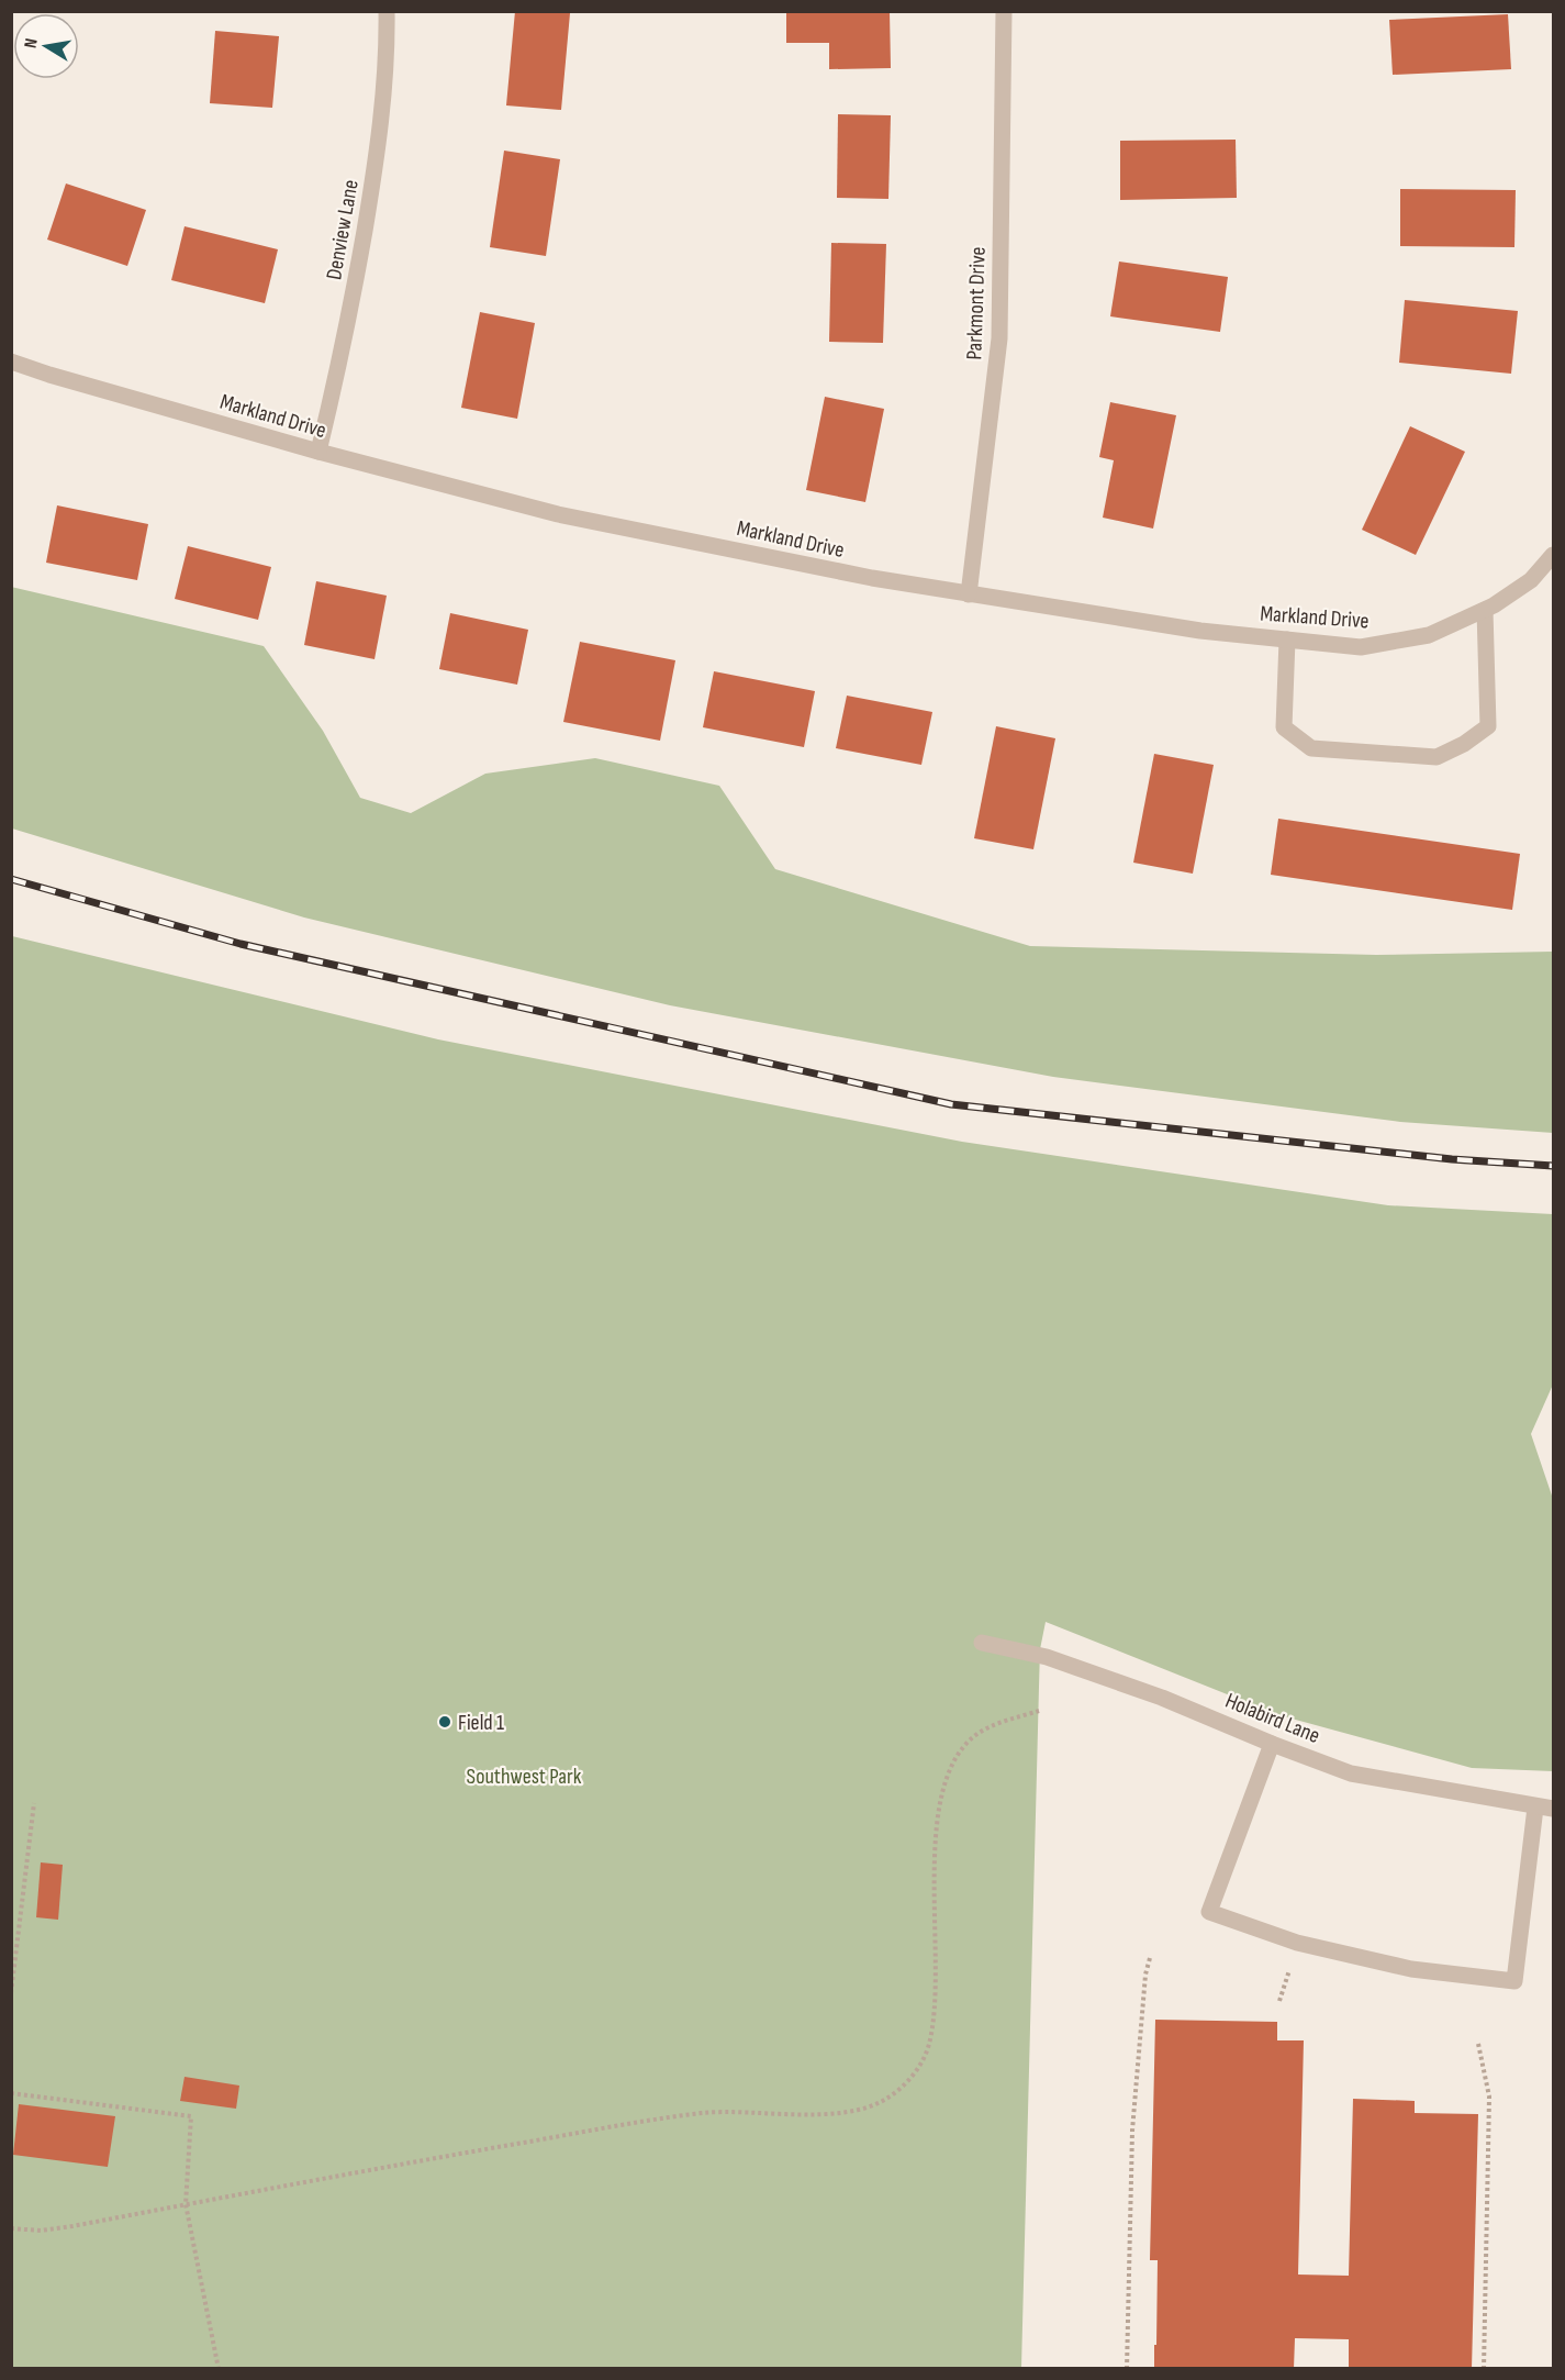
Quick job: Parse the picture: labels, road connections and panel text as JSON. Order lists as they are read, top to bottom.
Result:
{
  "streets": {
    "street": [
      "Denview Lane",
      "Parkmont Drive",
      "Markland Drive",
      "Holabird Lane"
    ]
  },
  "crossings": [
    ["Denview Lane", "Markland Drive"],
    ["Parkmont Drive", "Markland Drive"]
  ],
  "parks": ["Southwest Park"],
  "places": ["Field 1"],
  "north": "left"
}
